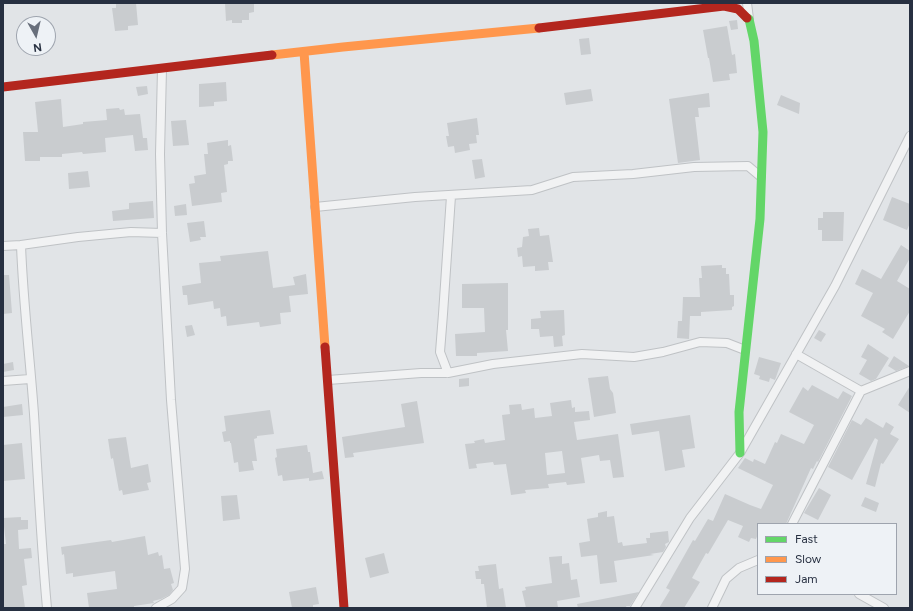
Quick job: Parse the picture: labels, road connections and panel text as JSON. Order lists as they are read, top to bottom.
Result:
{
  "legend": ["Fast", "Slow", "Jam"],
  "north": "bottom"
}
